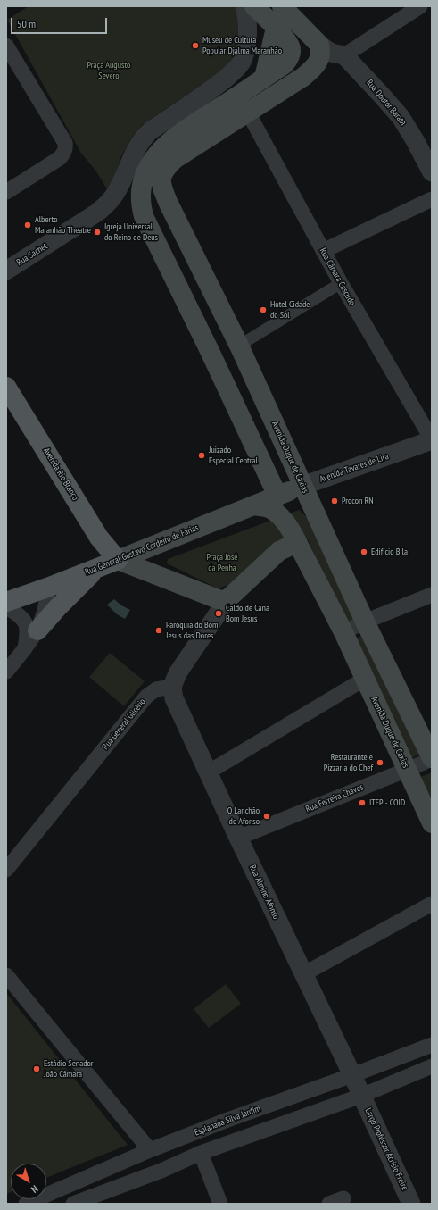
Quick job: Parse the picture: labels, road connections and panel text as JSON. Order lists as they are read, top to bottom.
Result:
{
  "streets": {
    "main road": [
      "Avenida Duque de Caxias",
      "Avenida Tavares de Lira",
      "Avenida Rio Branco",
      "Rua General Gustavo Cordeiro de Farias"
    ],
    "street": [
      "Rua Doutor Barata",
      "Rua Sachet",
      "Rua Câmara Cascudo",
      "Rua General Glicério",
      "Rua Ferreira Chaves",
      "Rua Almino Afonso",
      "Esplanada Silva Jardim",
      "Largo Professor Acrísio Freire"
    ]
  },
  "crossings": [
    ["Rua Câmara Cascudo", "Avenida Duque de Caxias"],
    ["Rua Câmara Cascudo", "Avenida Tavares de Lira"],
    ["Avenida Duque de Caxias", "Avenida Tavares de Lira"],
    ["Avenida Duque de Caxias", "Rua General Gustavo Cordeiro de Farias"],
    ["Avenida Duque de Caxias", "Rua Ferreira Chaves"],
    ["Avenida Tavares de Lira", "Rua General Gustavo Cordeiro de Farias"],
    ["Avenida Rio Branco", "Rua General Gustavo Cordeiro de Farias"],
    ["Rua General Glicério", "Rua Almino Afonso"],
    ["Rua Ferreira Chaves", "Rua Almino Afonso"],
    ["Rua Almino Afonso", "Esplanada Silva Jardim"],
    ["Rua Almino Afonso", "Largo Professor Acrísio Freire"]
  ],
  "parks": ["Praça Augusto Severo", "Praça José da Penha"],
  "places": [
    "Museu de Cultura Popular Djalma Maranhão",
    "Alberto Maranhão Theatre",
    "Igreja Universal do Reino de Deus",
    "Hotel Cidade do Sol",
    "Juizado Especial Central",
    "Procon RN",
    "Edifício Bila",
    "Caldo de Cana Bom Jesus",
    "Paróquia do Bom Jesus das Dores",
    "Restaurante e Pizzaria do Chef",
    "ITEP - COID",
    "O Lanchão do Afonso",
    "Estádio Senador João Câmara"
  ],
  "scale_bar": "50 m",
  "north": "bottom right"
}
